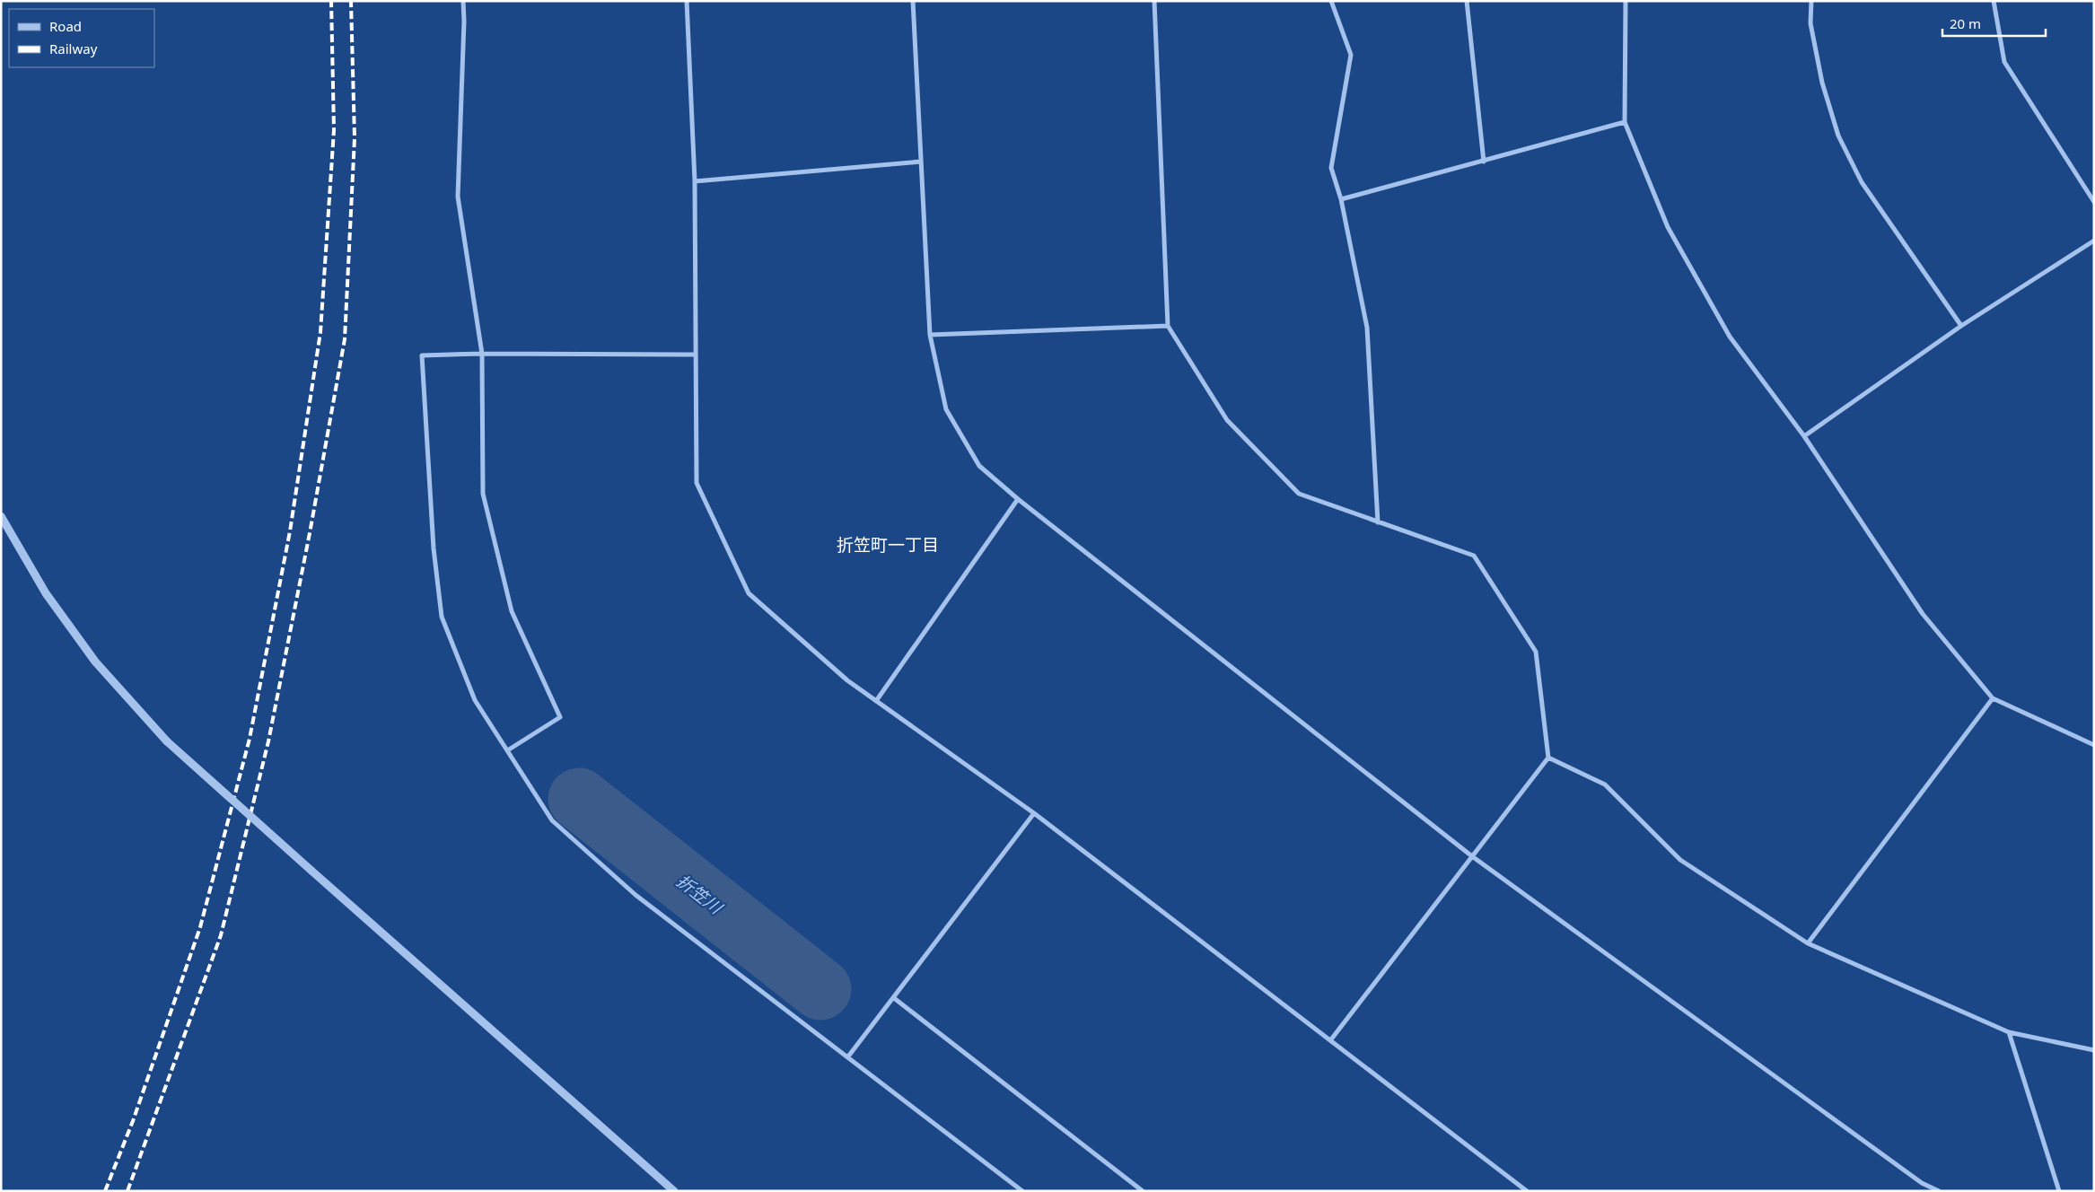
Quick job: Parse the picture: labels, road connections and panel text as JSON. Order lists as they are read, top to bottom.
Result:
{
  "districts": ["折笠町一丁目"],
  "water": ["折笠川"],
  "legend": ["Road", "Railway"],
  "scale_bar": "20 m"
}
